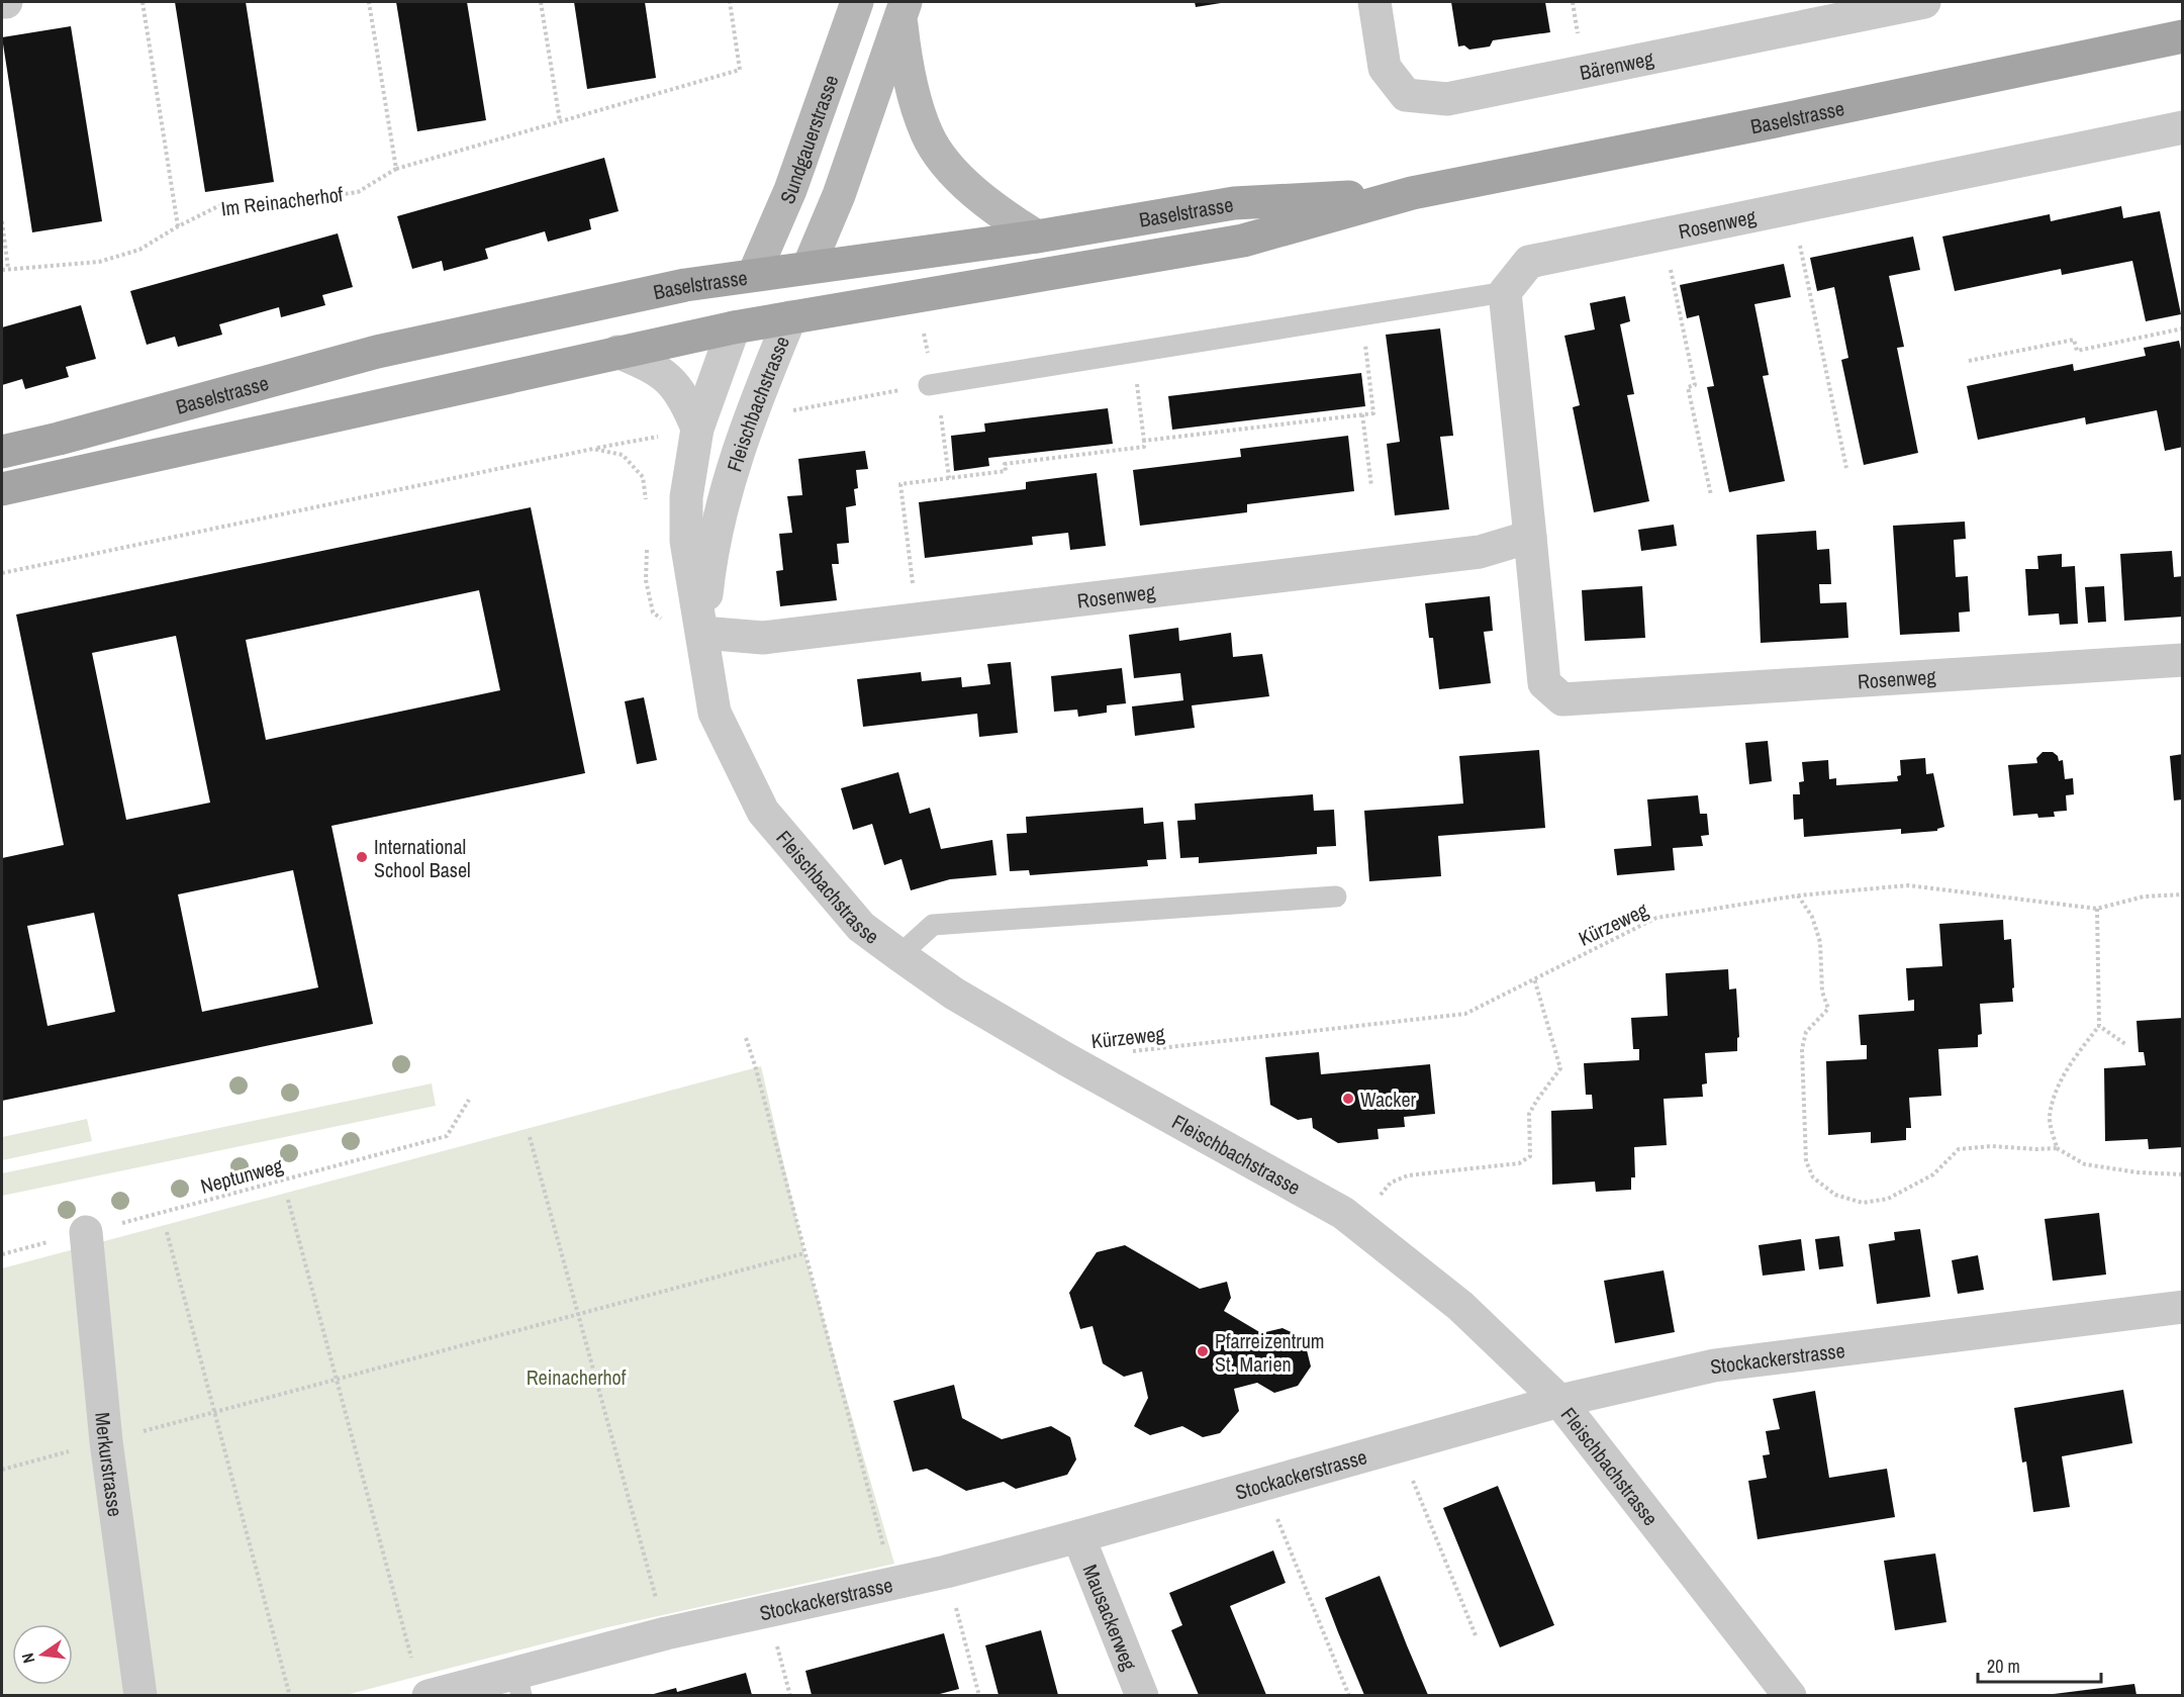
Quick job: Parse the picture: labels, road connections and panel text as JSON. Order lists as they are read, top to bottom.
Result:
{
  "streets": {
    "main road": ["Baselstrasse", "Sundgauerstrasse"],
    "street": [
      "Bärenweg",
      "Rosenweg",
      "Fleischbachstrasse",
      "Stockackerstrasse",
      "Merkurstrasse",
      "Mausackerweg"
    ],
    "path": ["Im Reinacherhof", "Kürzeweg", "Neptunweg"]
  },
  "crossings": [
    ["Baselstrasse", "Sundgauerstrasse"],
    ["Baselstrasse", "Fleischbachstrasse"],
    ["Rosenweg", "Fleischbachstrasse"],
    ["Fleischbachstrasse", "Stockackerstrasse"],
    ["Neptunweg", "Merkurstrasse"],
    ["Stockackerstrasse", "Mausackerweg"]
  ],
  "parks": ["Reinacherhof"],
  "places": ["International School Basel", "Wacker", "Pfarreizentrum St. Marien"],
  "scale_bar": "20 m",
  "north": "left"
}
